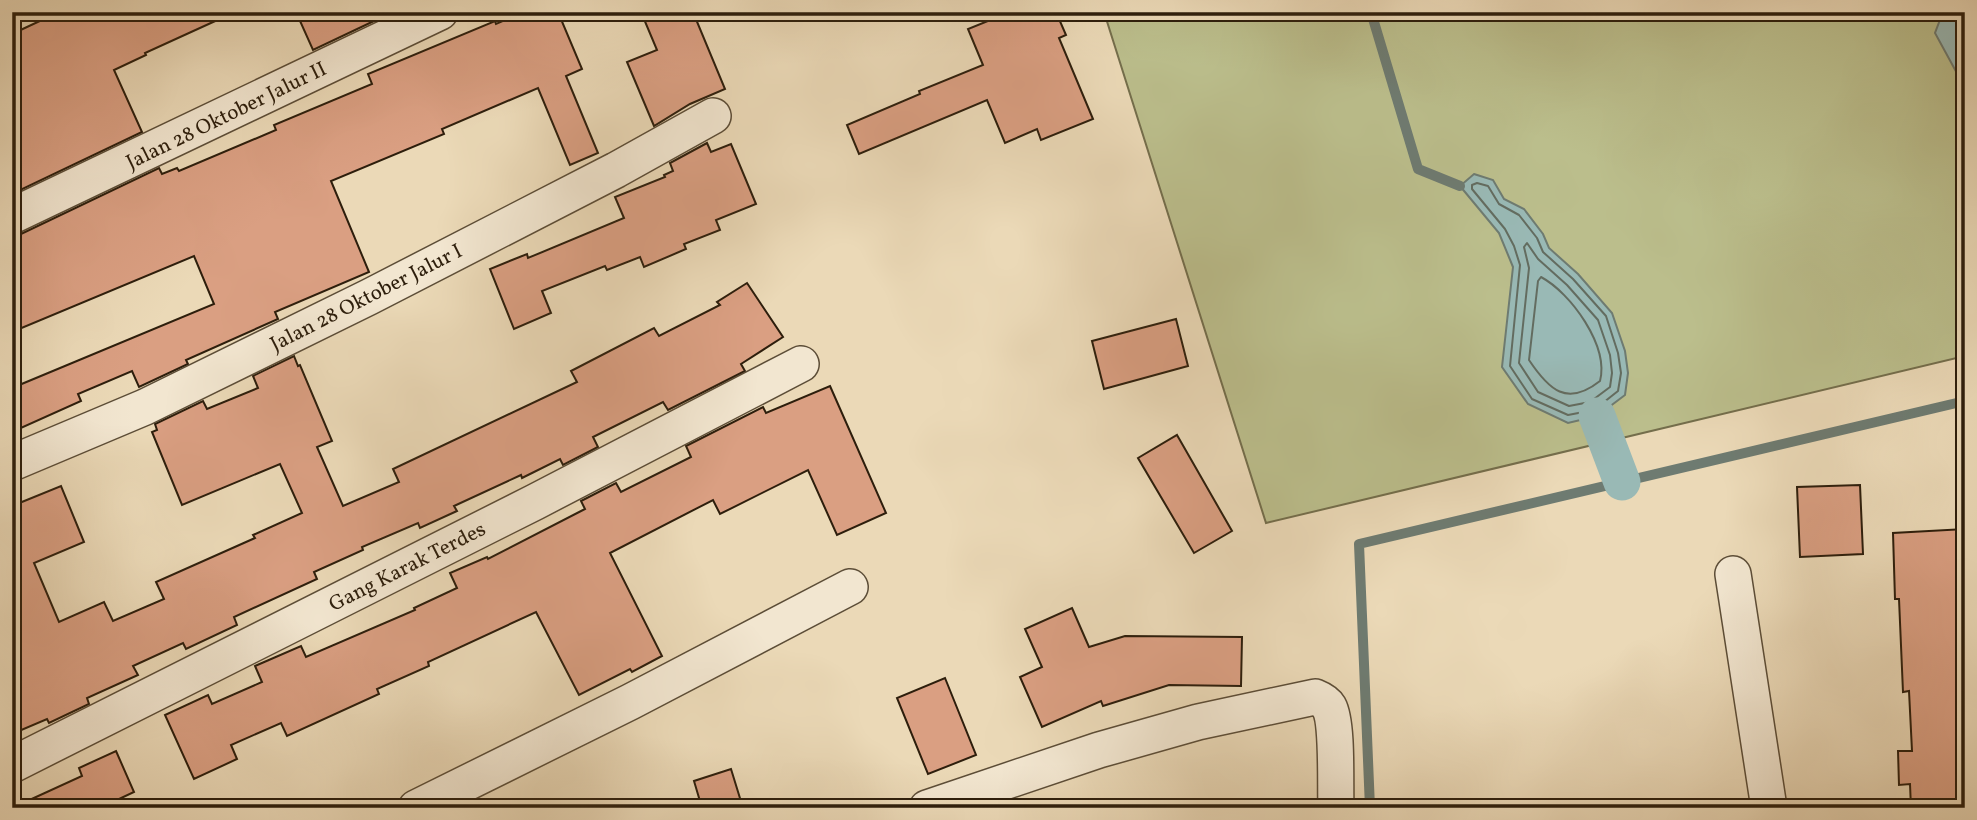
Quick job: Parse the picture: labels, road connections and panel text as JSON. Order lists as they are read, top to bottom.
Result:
{
  "streets": {
    "street": ["Jalan 28 Oktober Jalur II", "Jalan 28 Oktober Jalur I", "Gang Karak Terdes"]
  }
}
